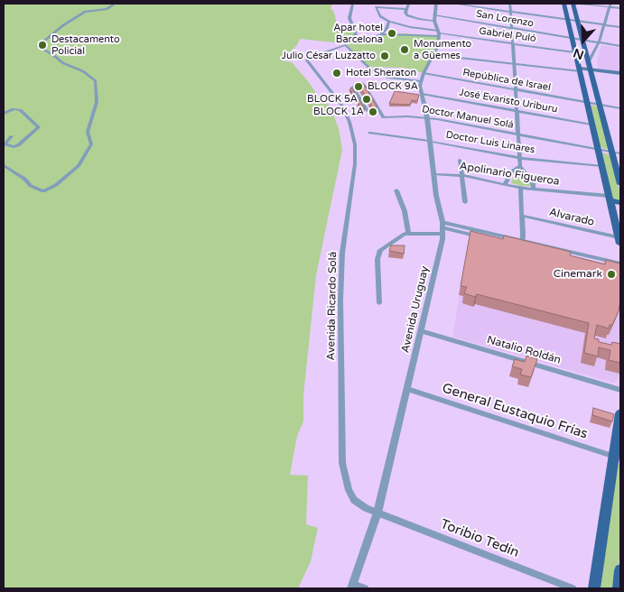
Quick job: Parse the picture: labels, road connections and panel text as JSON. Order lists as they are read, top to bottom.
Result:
{
  "streets": {
    "street": [
      "San Lorenzo",
      "Gabriel Puló",
      "República de Israel",
      "José Evaristo Uriburu",
      "Doctor Manuel Solá",
      "Doctor Luis Linares",
      "Apolinario Figueroa",
      "Alvarado",
      "Avenida Ricardo Solá",
      "Avenida Uruguay",
      "Natalio Roldán",
      "General Eustaquio Frías",
      "Toribio Tedín"
    ]
  },
  "crossings": [
    ["Gabriel Puló", "Avenida Uruguay"],
    ["República de Israel", "Avenida Uruguay"],
    ["José Evaristo Uriburu", "Avenida Uruguay"],
    ["Doctor Manuel Solá", "Avenida Uruguay"],
    ["Doctor Luis Linares", "Avenida Uruguay"],
    ["Apolinario Figueroa", "Avenida Uruguay"],
    ["Avenida Ricardo Solá", "Avenida Uruguay"],
    ["Avenida Ricardo Solá", "Toribio Tedín"],
    ["Avenida Uruguay", "Natalio Roldán"],
    ["Avenida Uruguay", "General Eustaquio Frías"],
    ["Avenida Uruguay", "Toribio Tedín"]
  ],
  "places": [
    "Apar hotel Barcelona",
    "Destacamento Policial",
    "Monumento a Güemes",
    "Julio César Luzzatto",
    "Hotel Sheraton",
    "BLOCK 9A",
    "BLOCK 5A",
    "BLOCK 1A",
    "Cinemark"
  ],
  "north": "bottom"
}
